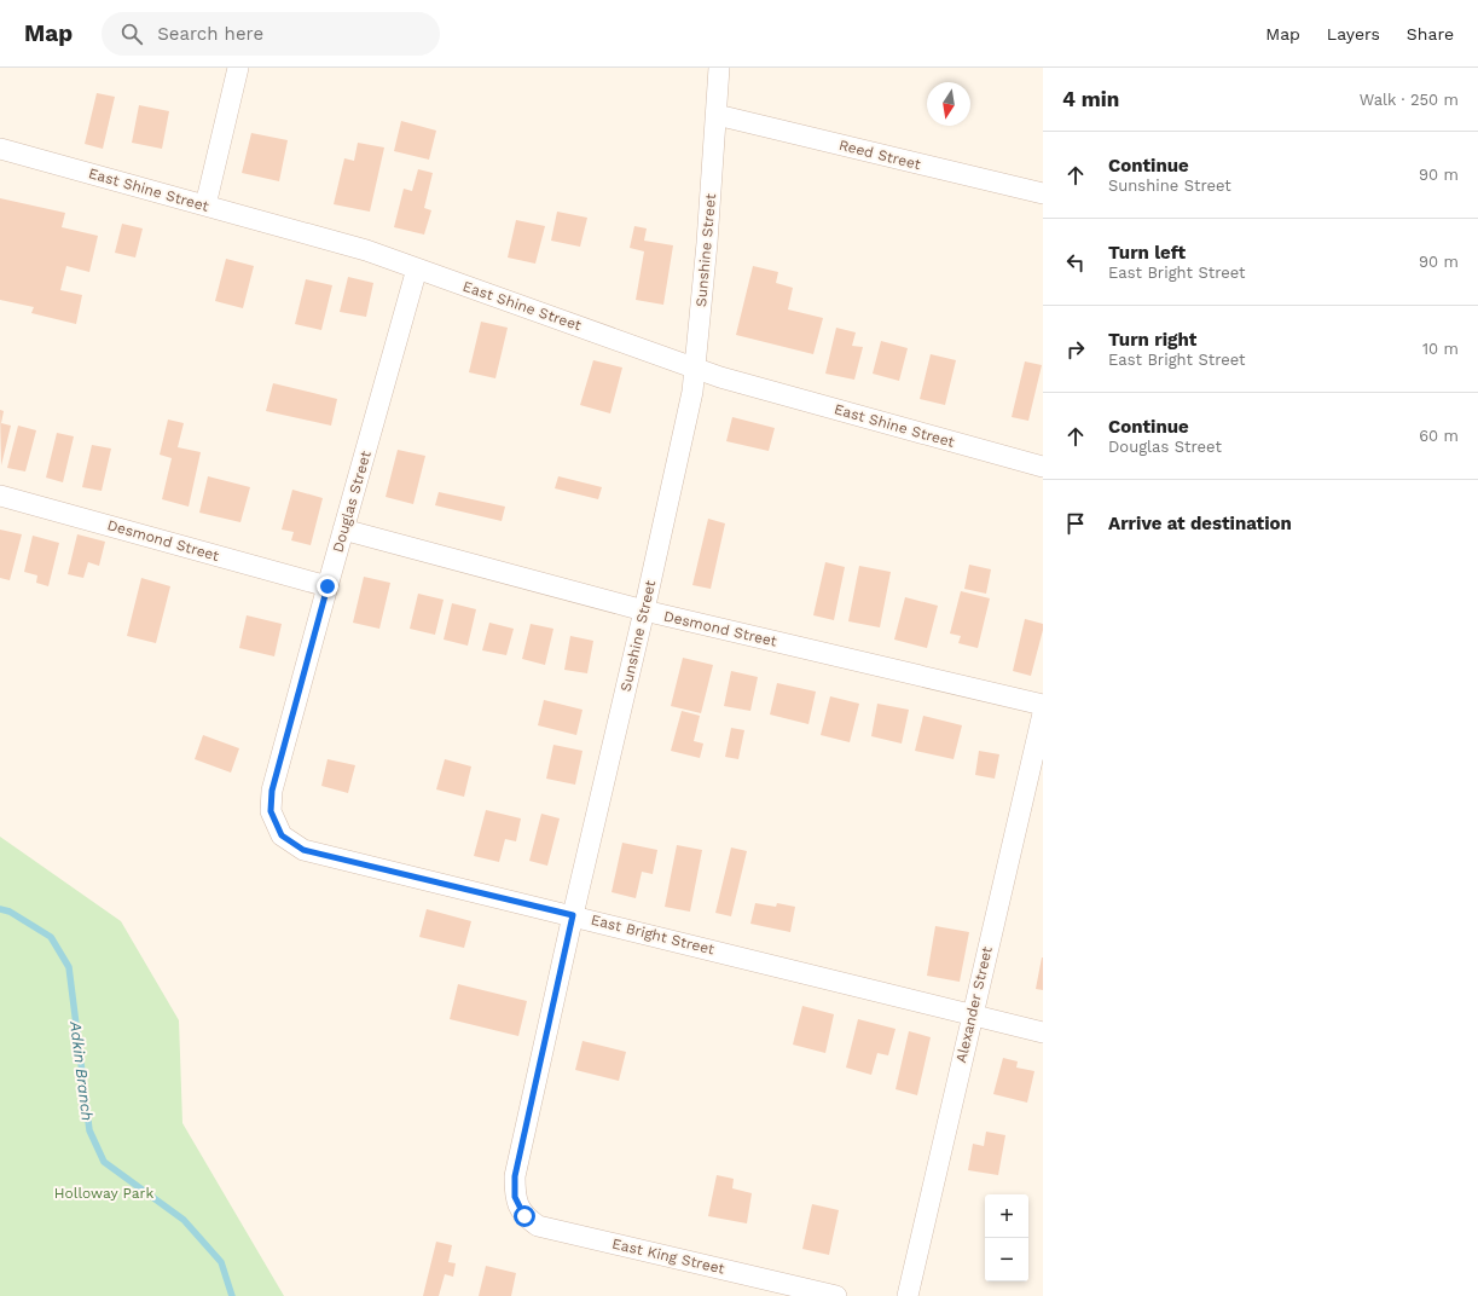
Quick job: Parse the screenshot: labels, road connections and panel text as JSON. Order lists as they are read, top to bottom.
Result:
{
  "streets": {
    "street": [
      "Reed Street",
      "East Shine Street",
      "Sunshine Street",
      "Douglas Street",
      "Desmond Street",
      "East Bright Street",
      "Alexander Street",
      "East King Street"
    ]
  },
  "crossings": [
    ["Reed Street", "Sunshine Street"],
    ["East Shine Street", "Sunshine Street"],
    ["East Shine Street", "Douglas Street"],
    ["Sunshine Street", "Desmond Street"],
    ["Sunshine Street", "East Bright Street"],
    ["Sunshine Street", "East King Street"],
    ["Douglas Street", "Desmond Street"],
    ["Douglas Street", "East Bright Street"],
    ["East Bright Street", "Alexander Street"]
  ],
  "water": ["Adkin Branch"],
  "parks": ["Holloway Park"],
  "north": "bottom",
  "page": {
    "header": "Map",
    "search": "Search here",
    "nav": ["Map", "Layers", "Share"],
    "heading": ["4 min", "Walk · 250 m"],
    "list": [
      ["Continue", "Sunshine Street", "90 m"],
      ["Turn left", "East Bright Street", "90 m"],
      ["Turn right", "East Bright Street", "10 m"],
      ["Continue", "Douglas Street", "60 m"],
      "Arrive at destination"
    ],
    "map_buttons": ["+", "−"]
  }
}
